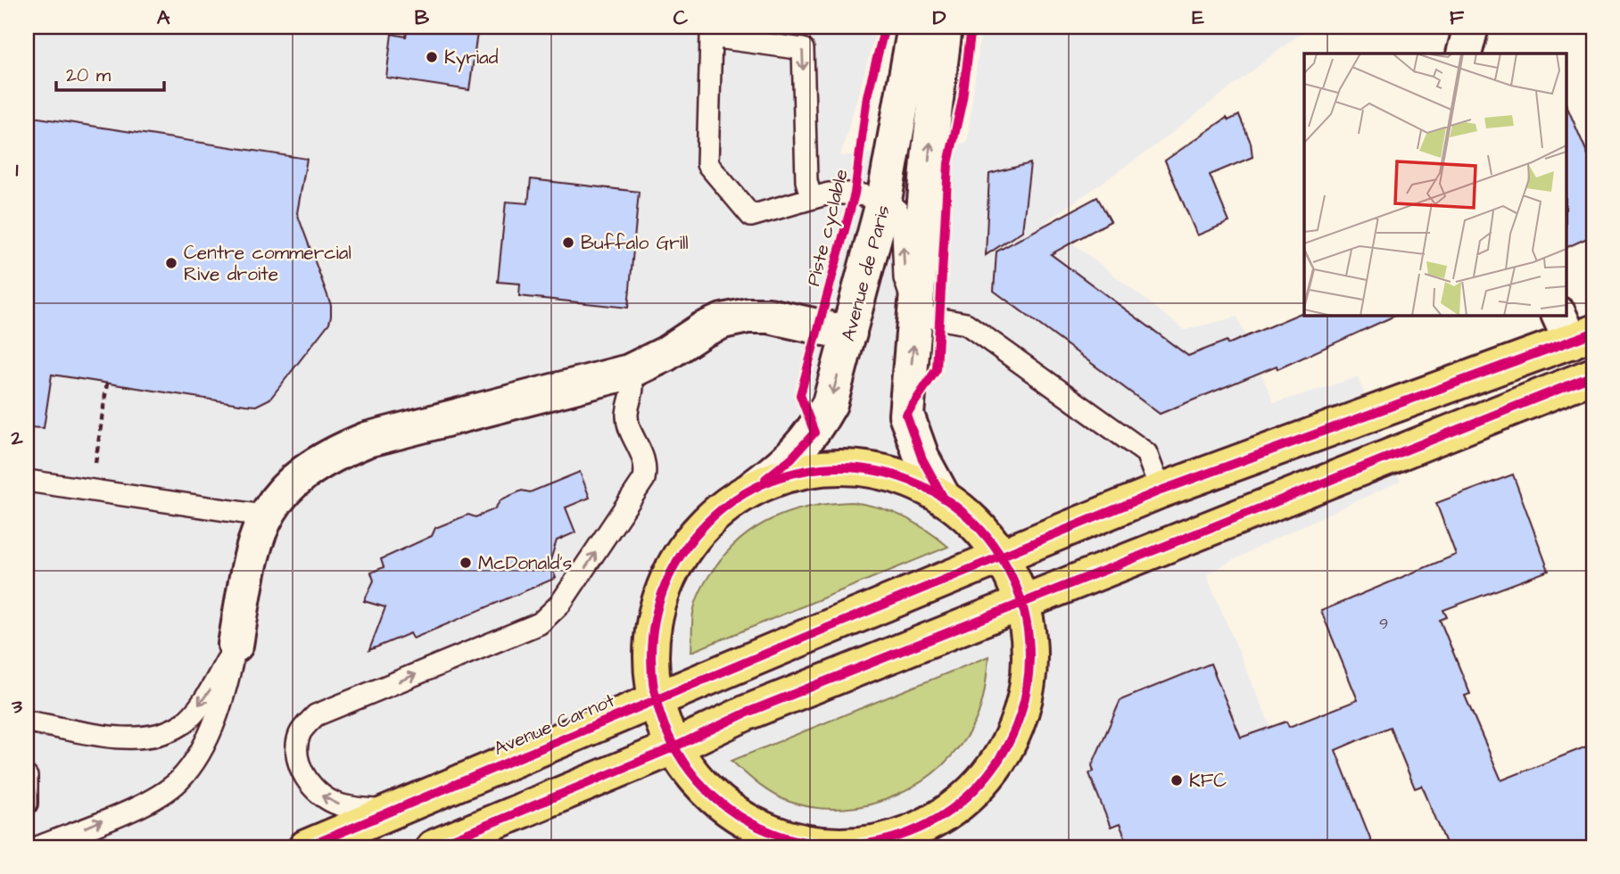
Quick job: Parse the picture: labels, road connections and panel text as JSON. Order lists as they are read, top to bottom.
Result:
{
  "streets": {
    "main road": ["Avenue de Paris", "Avenue Carnot"],
    "cycle path": ["Piste cyclable"]
  },
  "one_way": ["Avenue de Paris"],
  "places": [
    "Kyriad",
    "Buffalo Grill",
    "Centre commercial Rive droite",
    "McDonald's",
    "KFC"
  ],
  "house_numbers": ["9"],
  "scale_bar": "20 m",
  "grid": {
    "columns": [
      "A",
      "B",
      "C",
      "D",
      "E",
      "F"
    ],
    "rows": ["1", "2", "3"]
  }
}
